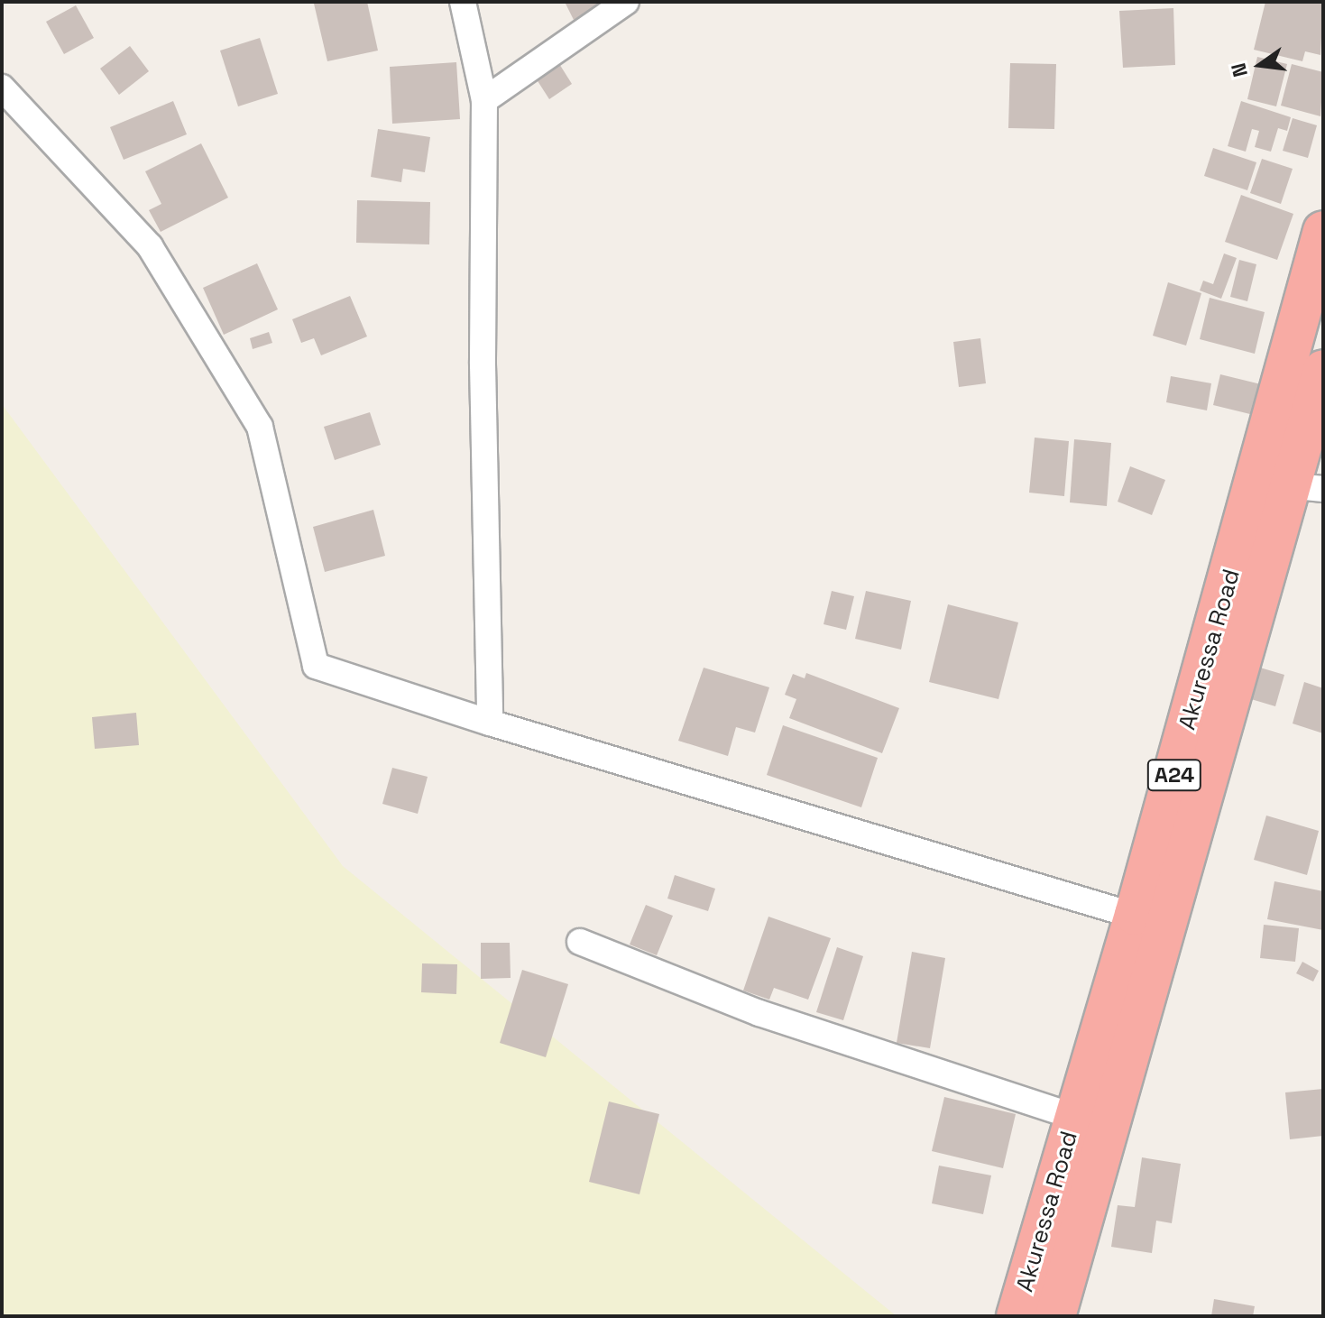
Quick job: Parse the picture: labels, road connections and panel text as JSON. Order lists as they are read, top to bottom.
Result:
{
  "streets": {
    "highway": ["Akuressa Road", "A24"]
  },
  "north": "left"
}
